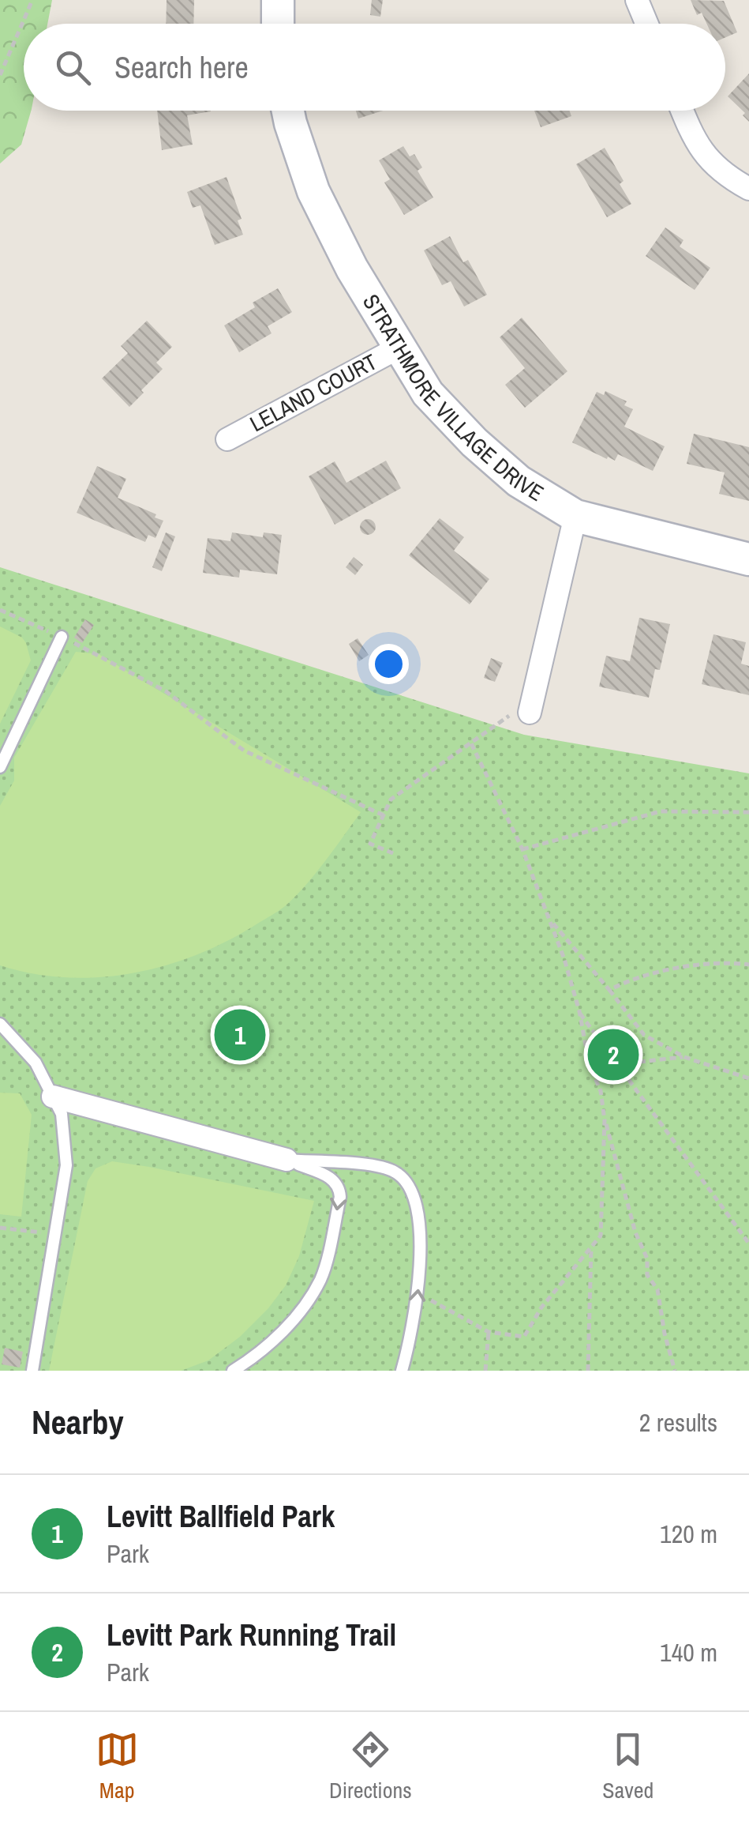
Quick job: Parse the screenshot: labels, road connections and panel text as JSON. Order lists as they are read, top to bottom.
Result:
{
  "streets": {
    "street": ["LELAND COURT", "STRATHMORE VILLAGE DRIVE"]
  },
  "crossings": [
    ["LELAND COURT", "STRATHMORE VILLAGE DRIVE"]
  ],
  "page": {
    "search": "Search here",
    "pins": ["1", "2"],
    "heading": ["Nearby", "2 results"],
    "list": [
      {
        "mark": "1",
        "name": "Levitt Ballfield Park",
        "note": "Park",
        "value": "120 m"
      },
      {
        "mark": "2",
        "name": "Levitt Park Running Trail",
        "note": "Park",
        "value": "140 m"
      }
    ],
    "nav": ["Map", "Directions", "Saved"]
  }
}
